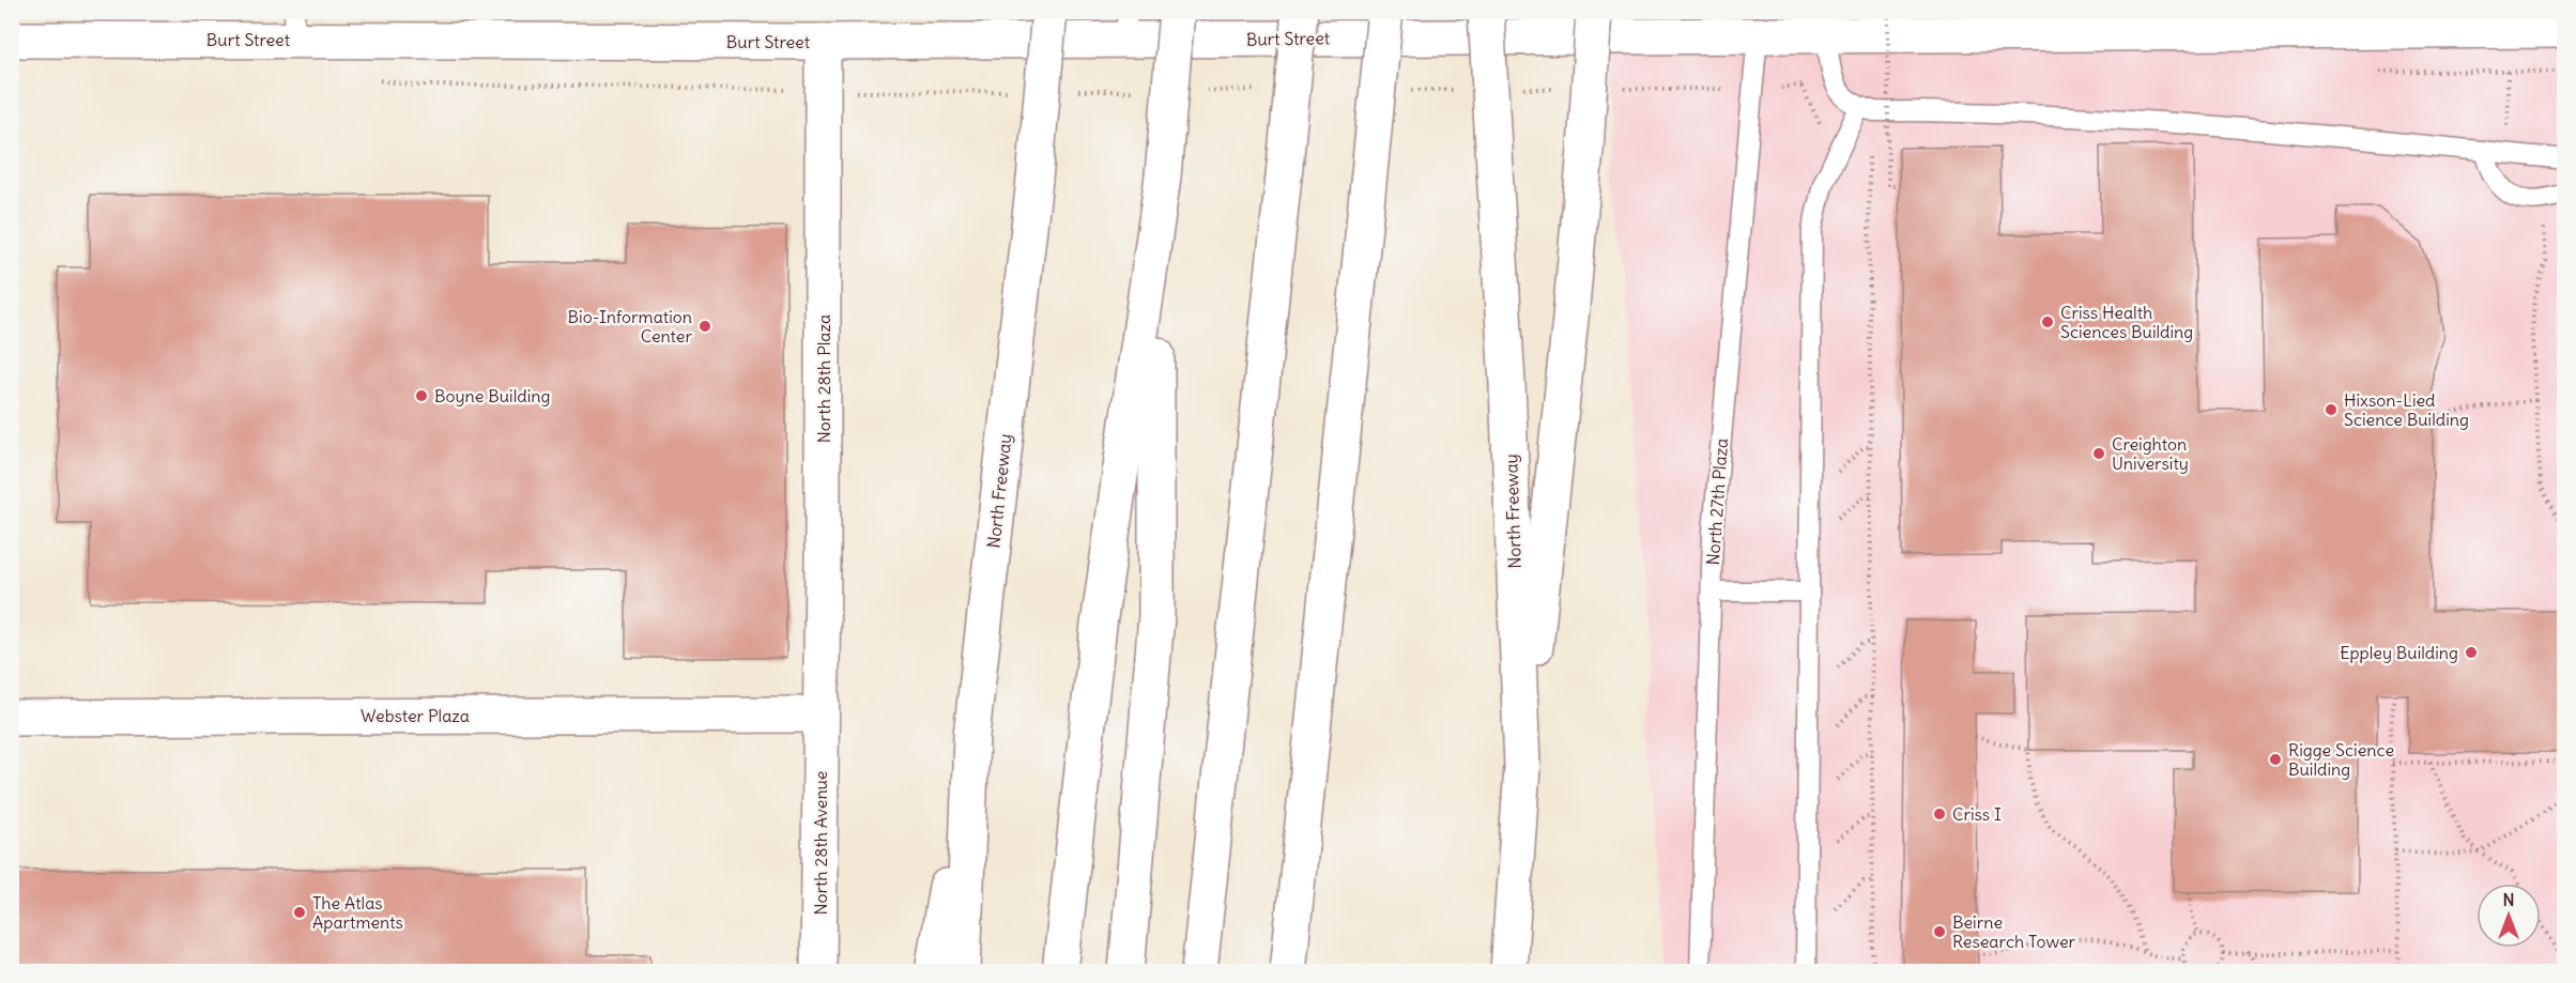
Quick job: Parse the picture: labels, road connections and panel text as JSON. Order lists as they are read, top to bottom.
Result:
{
  "streets": {
    "main road": [
      "Burt Street",
      "North 28th Plaza",
      "North Freeway",
      "Webster Plaza",
      "North 28th Avenue"
    ],
    "lane": ["North 27th Plaza"]
  },
  "crossings": [
    ["Burt Street", "North 28th Plaza"],
    ["Burt Street", "North 27th Plaza"],
    ["North 28th Plaza", "Webster Plaza"],
    ["North 28th Plaza", "North 28th Avenue"],
    ["Webster Plaza", "North 28th Avenue"]
  ],
  "places": [
    "Criss Health Sciences Building",
    "Bio-Information Center",
    "Boyne Building",
    "Hixson-Lied Science Building",
    "Creighton University",
    "Eppley Building",
    "Rigge Science Building",
    "Criss I",
    "The Atlas Apartments",
    "Beirne Research Tower"
  ],
  "north": "top"
}
